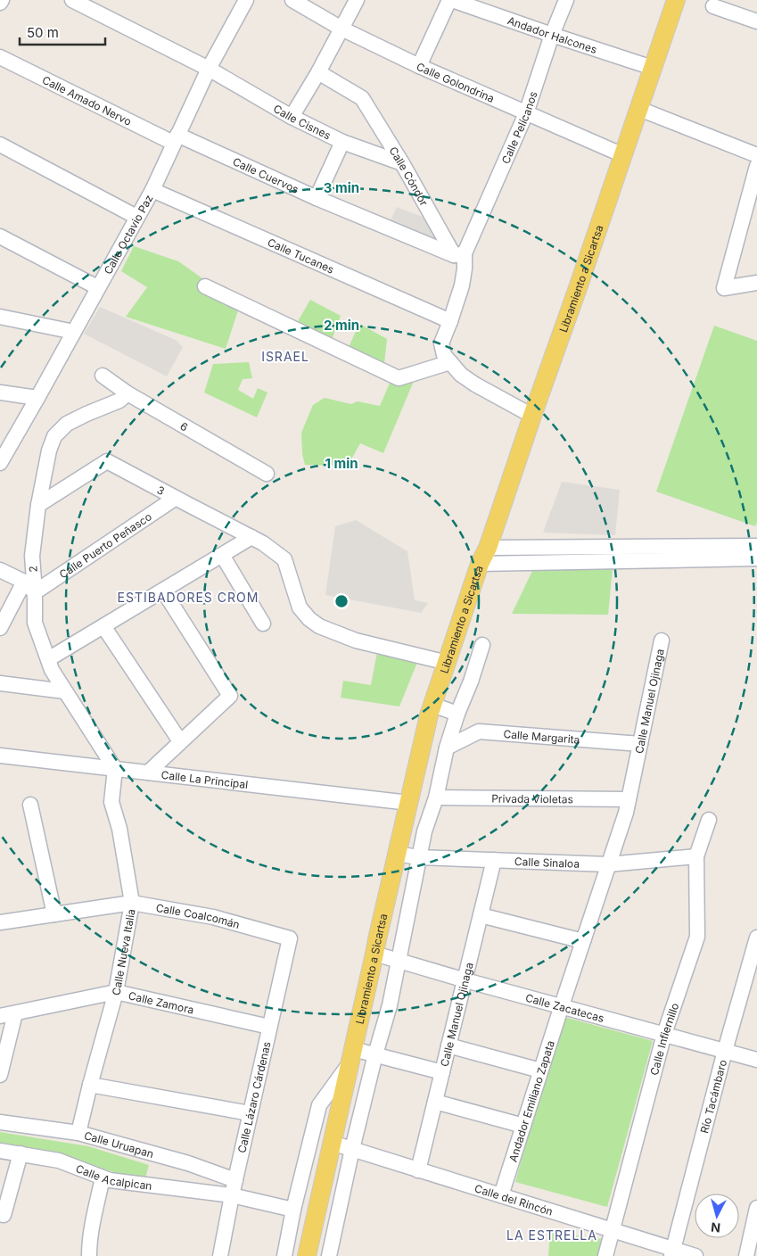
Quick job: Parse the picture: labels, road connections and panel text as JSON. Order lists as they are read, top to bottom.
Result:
{
  "streets": {
    "main road": ["Libramiento a Sicartsa"],
    "street": [
      "Andador Halcones",
      "Calle Golondrina",
      "Calle Amado Nervo",
      "Calle Cisnes",
      "Calle Pelícanos",
      "Calle Cuervos",
      "Calle Cóndor",
      "Calle Octavio Paz",
      "Calle Tucanes",
      "6",
      "3",
      "Calle Puerto Peñasco",
      "2",
      "Calle Manuel Ojinaga",
      "Calle Margarita",
      "Calle La Principal",
      "Privada Violetas",
      "Calle Sinaloa",
      "Calle Coalcomán",
      "Calle Nueva Italia",
      "Calle Zamora",
      "Calle Zacatecas",
      "Calle Infiernillo",
      "Río Tacámbaro",
      "Calle Lázaro Cárdenas",
      "Andador Emiliano Zapata",
      "Calle Uruapan",
      "Calle Acalpican",
      "Calle del Rincón"
    ]
  },
  "crossings": [
    ["Andador Halcones", "Calle Pelícanos"],
    ["Andador Halcones", "Libramiento a Sicartsa"],
    ["Calle Golondrina", "Calle Pelícanos"],
    ["Calle Golondrina", "Libramiento a Sicartsa"],
    ["Calle Amado Nervo", "Calle Cuervos"],
    ["Calle Amado Nervo", "Calle Octavio Paz"],
    ["Calle Cisnes", "Calle Cóndor"],
    ["Calle Cisnes", "Calle Octavio Paz"],
    ["Calle Pelícanos", "Calle Cuervos"],
    ["Calle Pelícanos", "Calle Cóndor"],
    ["Calle Pelícanos", "Calle Tucanes"],
    ["Calle Cuervos", "Calle Cóndor"],
    ["Calle Cuervos", "Calle Octavio Paz"],
    ["Calle Octavio Paz", "Calle Tucanes"],
    ["Libramiento a Sicartsa", "3"],
    ["Libramiento a Sicartsa", "Calle La Principal"],
    ["Libramiento a Sicartsa", "Calle Sinaloa"],
    ["Libramiento a Sicartsa", "Calle Zacatecas"],
    ["Libramiento a Sicartsa", "Calle del Rincón"],
    ["6", "2"],
    ["3", "Calle Puerto Peñasco"],
    ["3", "2"],
    ["Calle Puerto Peñasco", "2"],
    ["2", "Calle La Principal"],
    ["2", "Calle Nueva Italia"],
    ["Calle Manuel Ojinaga", "Calle Margarita"],
    ["Calle Manuel Ojinaga", "Privada Violetas"],
    ["Calle Manuel Ojinaga", "Calle Sinaloa"],
    ["Calle Manuel Ojinaga", "Calle Zacatecas"],
    ["Calle Manuel Ojinaga", "Andador Emiliano Zapata"],
    ["Calle Manuel Ojinaga", "Calle del Rincón"],
    ["Calle La Principal", "Calle Nueva Italia"],
    ["Calle Sinaloa", "Calle Infiernillo"],
    ["Calle Coalcomán", "Calle Nueva Italia"],
    ["Calle Coalcomán", "Calle Lázaro Cárdenas"],
    ["Calle Nueva Italia", "Calle Zamora"],
    ["Calle Nueva Italia", "Calle Uruapan"],
    ["Calle Zamora", "Calle Lázaro Cárdenas"],
    ["Calle Zacatecas", "Calle Infiernillo"],
    ["Calle Zacatecas", "Río Tacámbaro"],
    ["Calle Zacatecas", "Andador Emiliano Zapata"],
    ["Calle Infiernillo", "Calle del Rincón"],
    ["Río Tacámbaro", "Calle del Rincón"],
    ["Calle Lázaro Cárdenas", "Calle Uruapan"],
    ["Calle Lázaro Cárdenas", "Calle Acalpican"],
    ["Andador Emiliano Zapata", "Calle del Rincón"]
  ],
  "districts": ["ISRAEL", "ESTIBADORES CROM", "LA ESTRELLA"],
  "scale_bar": "50 m",
  "north": "bottom",
  "rings": ["3 min", "2 min", "1 min"]
}
